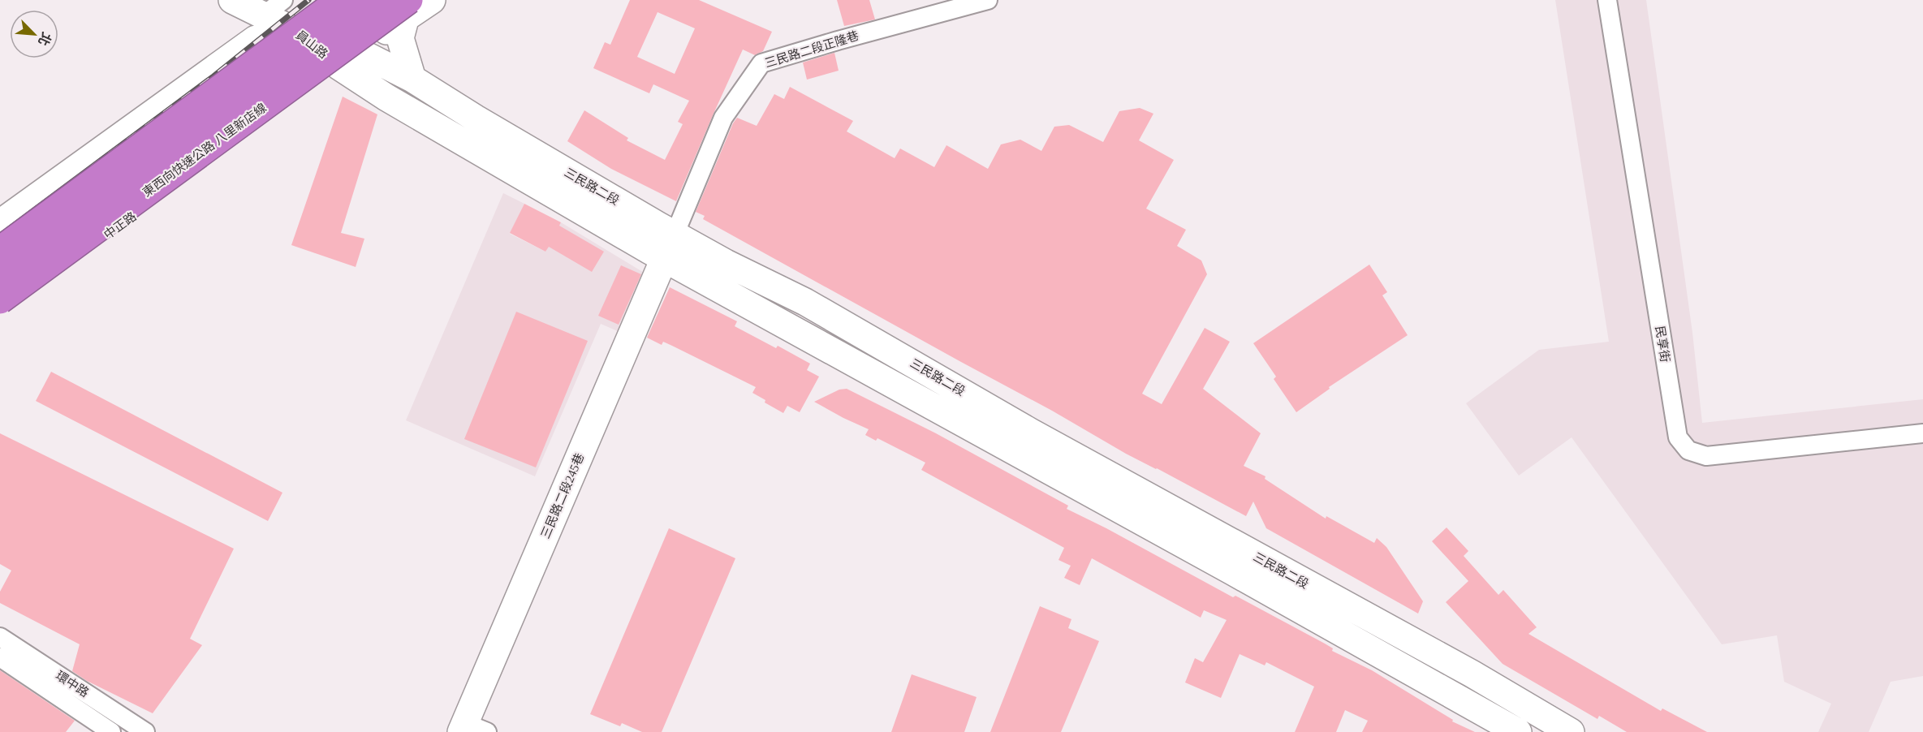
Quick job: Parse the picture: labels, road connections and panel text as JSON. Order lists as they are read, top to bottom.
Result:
{
  "streets": {
    "highway": ["東西向快速公路 八里新店線"],
    "street": [
      "員山路",
      "三民路二段正隆巷",
      "三民路二段",
      "中正路",
      "民享街",
      "三民路二段245巷",
      "環中路"
    ]
  },
  "crossings": [
    ["員山路", "三民路二段"],
    ["員山路", "中正路"],
    ["三民路二段正隆巷", "三民路二段"],
    ["三民路二段正隆巷", "三民路二段245巷"],
    ["東西向快速公路 八里新店線", "中正路"],
    ["三民路二段", "中正路"],
    ["三民路二段", "三民路二段245巷"]
  ],
  "north": "bottom right"
}
